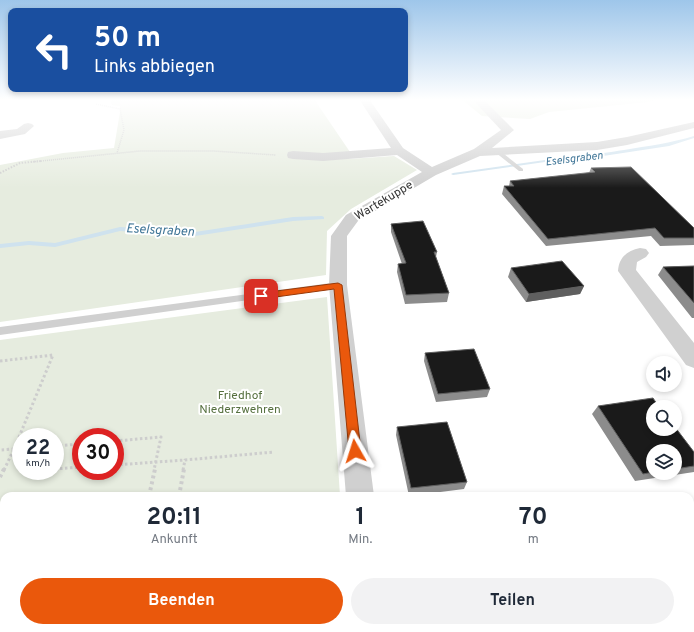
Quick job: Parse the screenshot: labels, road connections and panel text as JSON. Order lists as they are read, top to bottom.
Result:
{
  "streets": {
    "street": ["Wartekuppe"]
  },
  "water": ["Eselsgraben"],
  "parks": ["Friedhof Niederzwehren"],
  "page": {
    "turn": ["50 m", "Links abbiegen"],
    "speed": "22 km/h",
    "limit": "30",
    "eta": [
      "20:11",
      "Ankunft",
      "1",
      "Min.",
      "70",
      "m"
    ],
    "buttons": ["Beenden", "Teilen"]
  }
}
